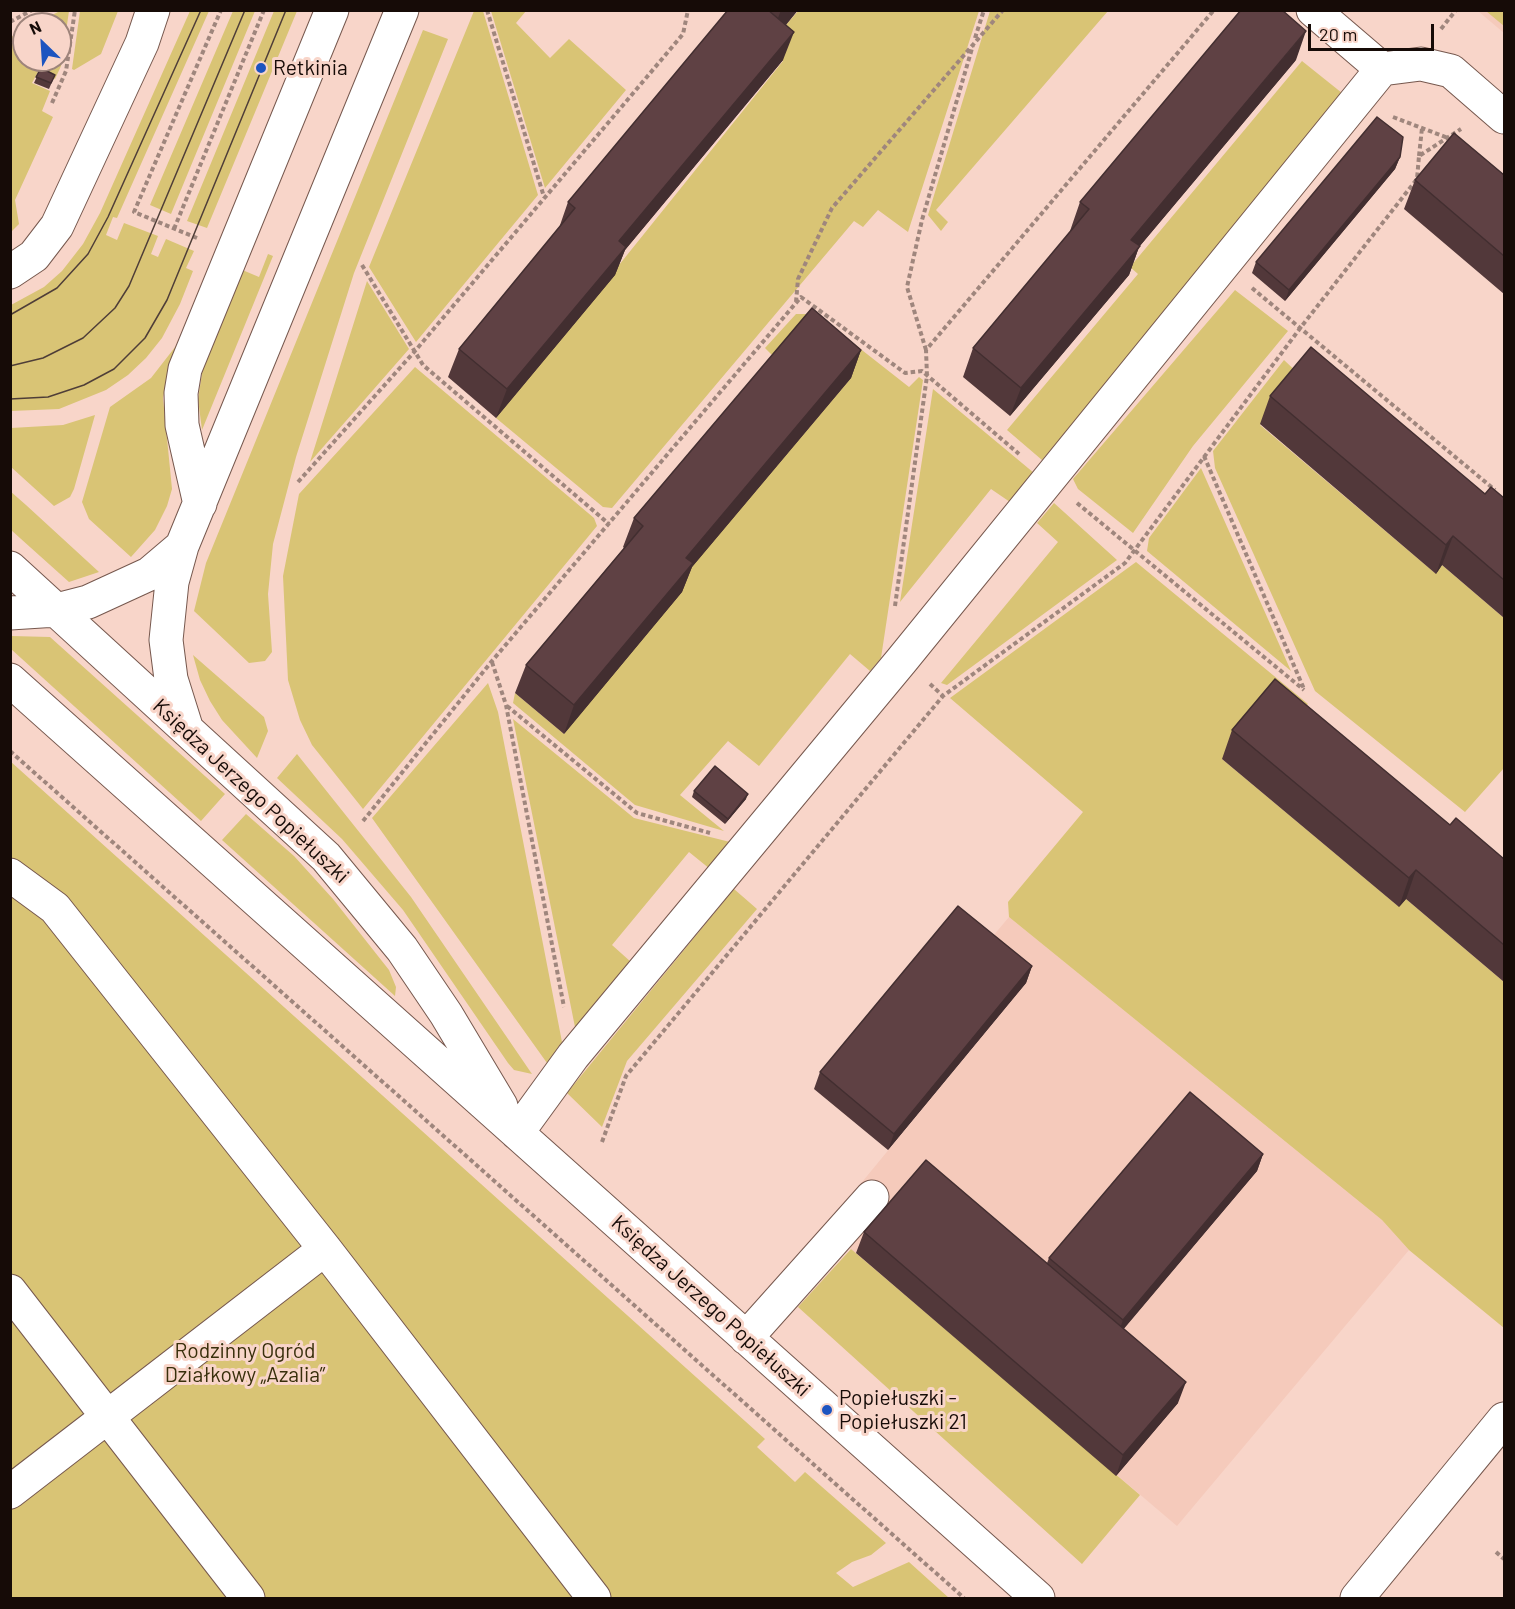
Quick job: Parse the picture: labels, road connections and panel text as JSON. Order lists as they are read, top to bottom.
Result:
{
  "streets": {
    "street": ["Księdza Jerzego Popiełuszki"]
  },
  "parks": ["Rodzinny Ogród Działkowy „Azalia”"],
  "places": ["Retkinia", "Popiełuszki - Popiełuszki 21"],
  "scale_bar": "20 m",
  "north": "top left"
}
